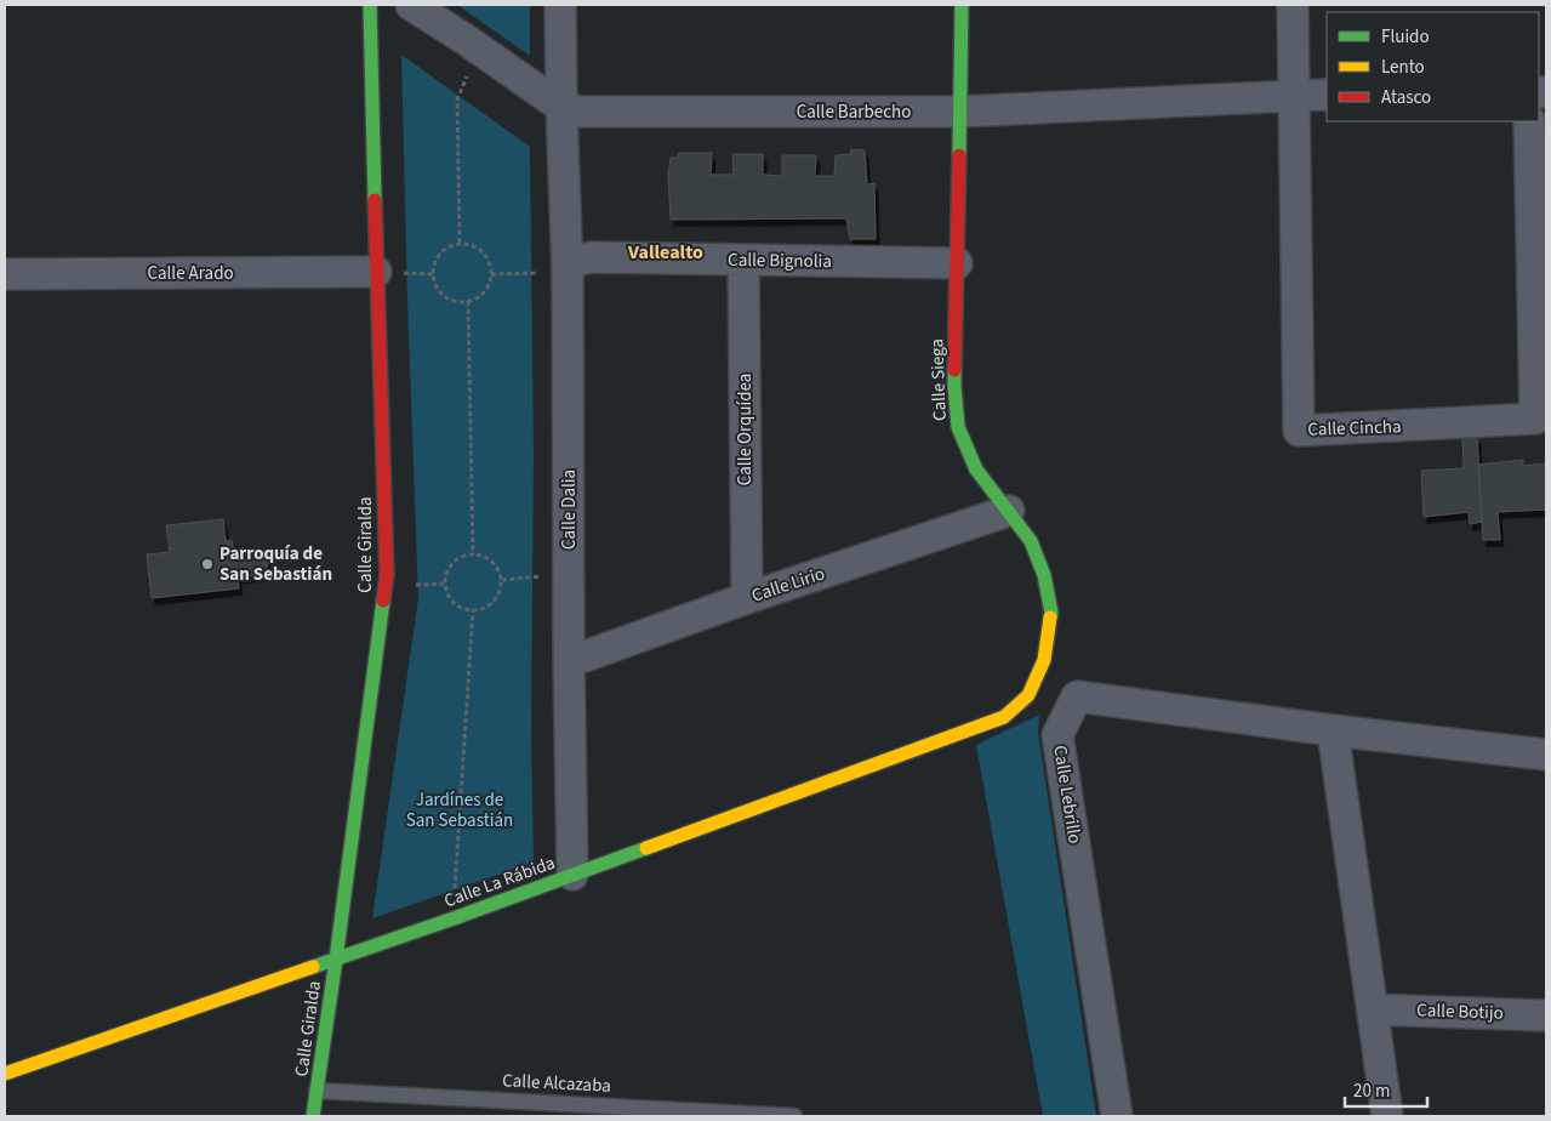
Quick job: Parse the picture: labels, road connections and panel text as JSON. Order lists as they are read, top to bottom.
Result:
{
  "streets": {
    "street": [
      "Calle Barbecho",
      "Calle Bignolia",
      "Calle Arado",
      "Calle Siega",
      "Calle Cincha",
      "Calle Orquídea",
      "Calle Dalia",
      "Calle Giralda",
      "Calle Lirio",
      "Calle Lebrillo",
      "Calle La Rábida",
      "Calle Botijo"
    ],
    "lane": ["Calle Alcazaba"]
  },
  "crossings": [
    ["Calle Barbecho", "Calle Siega"],
    ["Calle Barbecho", "Calle Cincha"],
    ["Calle Barbecho", "Calle Dalia"],
    ["Calle Bignolia", "Calle Siega"],
    ["Calle Bignolia", "Calle Orquídea"],
    ["Calle Bignolia", "Calle Dalia"],
    ["Calle Arado", "Calle Giralda"],
    ["Calle Siega", "Calle Lirio"],
    ["Calle Siega", "Calle La Rábida"],
    ["Calle Orquídea", "Calle Lirio"],
    ["Calle Dalia", "Calle Lirio"],
    ["Calle Dalia", "Calle La Rábida"],
    ["Calle Giralda", "Calle La Rábida"],
    ["Calle Giralda", "Calle Alcazaba"]
  ],
  "districts": ["Vallealto"],
  "parks": ["Jardínes de San Sebastián"],
  "places": ["Parroquía de San Sebastián"],
  "legend": ["Fluido", "Lento", "Atasco"],
  "scale_bar": "20 m"
}
